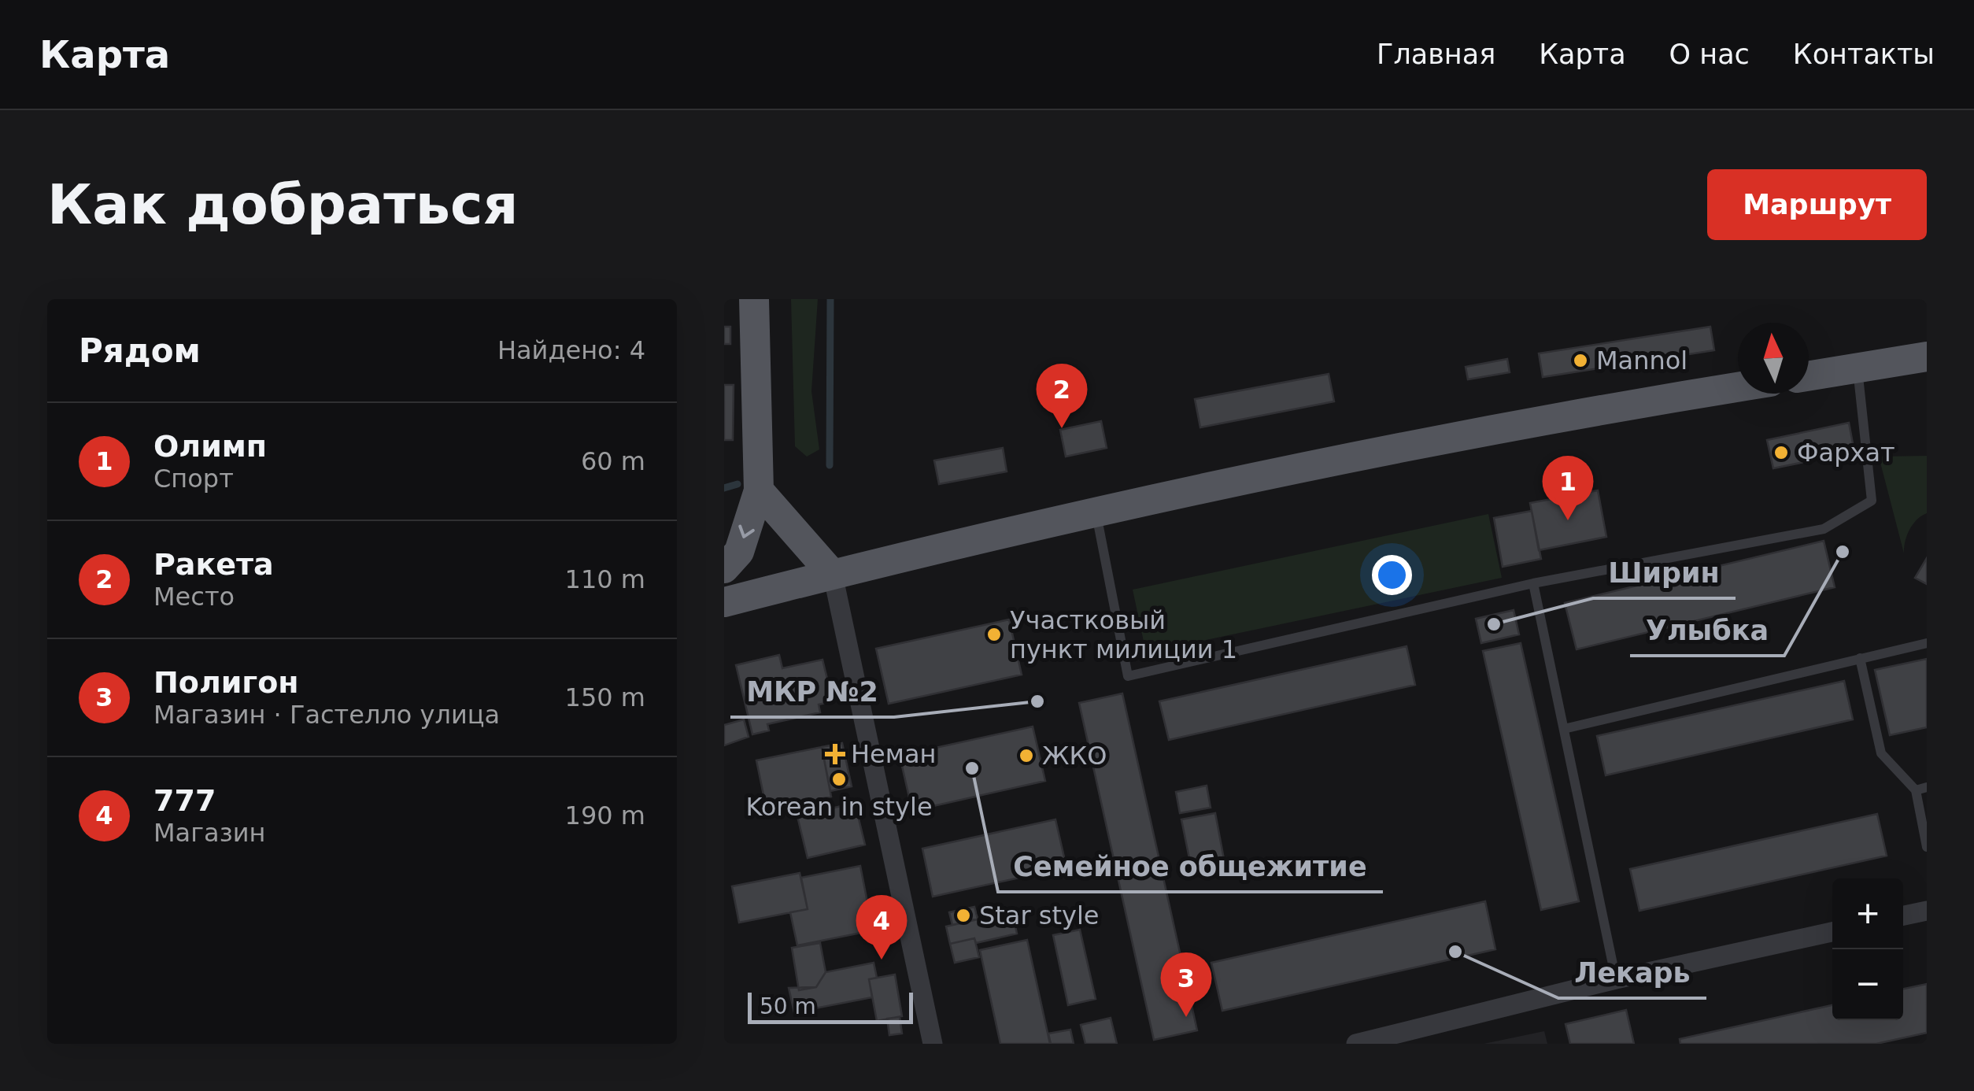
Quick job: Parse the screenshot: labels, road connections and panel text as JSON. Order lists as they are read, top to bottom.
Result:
{
  "places": {
    "other": [
      "Mannol",
      "Фархат",
      "Улыбка",
      "Ширин",
      "Участковый пункт милиции 1",
      "МКР №2",
      "ЖКО",
      "Семейное общежитие",
      "Korean in style",
      "Star style",
      "Лекарь"
    ],
    "health": ["Неман"]
  },
  "scale_bar": "50 m",
  "north": "top",
  "page": {
    "header": "Карта",
    "nav": [
      "Главная",
      "Карта",
      "О нас",
      "Контакты"
    ],
    "buttons": "Маршрут",
    "title": "Как добраться",
    "heading": ["Рядом", "Найдено: 4"],
    "pins": [
      "2",
      "1",
      "4",
      "3"
    ],
    "list": [
      {
        "mark": "1",
        "name": "Олимп",
        "note": "Спорт",
        "value": "60 m"
      },
      {
        "mark": "2",
        "name": "Ракета",
        "note": "Место",
        "value": "110 m"
      },
      {
        "mark": "3",
        "name": "Полигон",
        "note": "Магазин · Гастелло улица",
        "value": "150 m"
      },
      {
        "mark": "4",
        "name": "777",
        "note": "Магазин",
        "value": "190 m"
      }
    ],
    "map_buttons": ["+", "−"],
    "scale": "50 m"
  }
}
